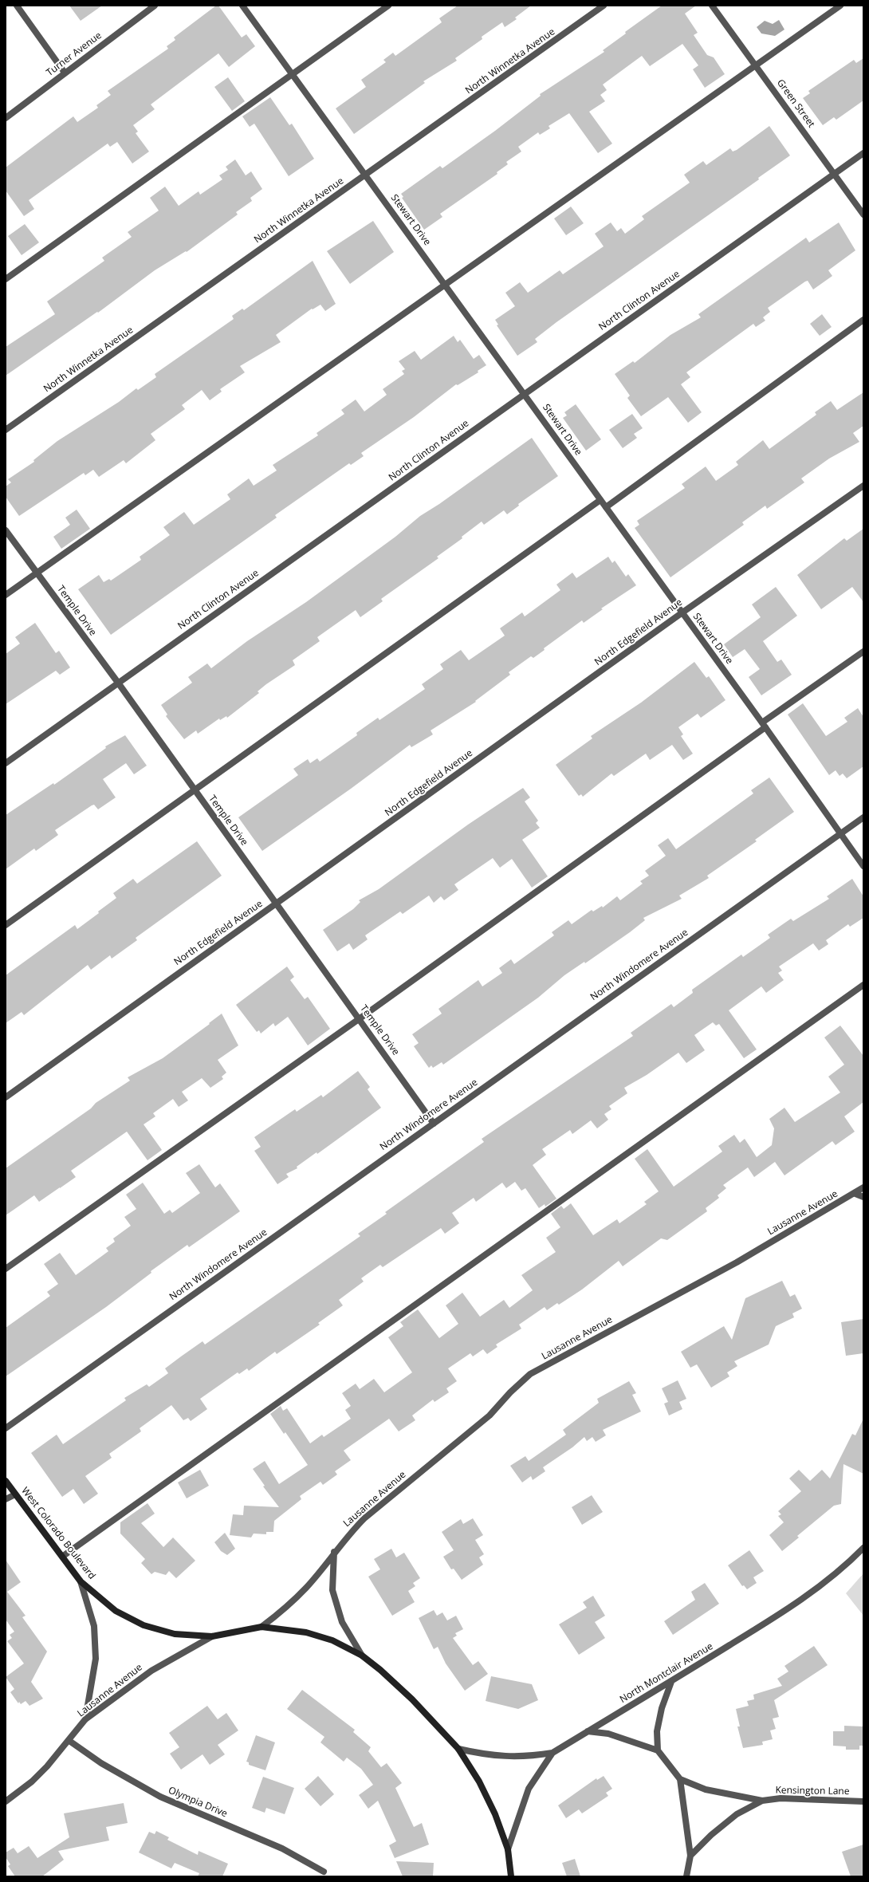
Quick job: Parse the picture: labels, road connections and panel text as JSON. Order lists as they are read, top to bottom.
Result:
{
  "streets": {
    "street": [
      "Turner Avenue",
      "North Winnetka Avenue",
      "Green Street",
      "Stewart Drive",
      "North Clinton Avenue",
      "Temple Drive",
      "North Edgefield Avenue",
      "North Windomere Avenue",
      "Lausanne Avenue",
      "West Colorado Boulevard",
      "North Montclair Avenue",
      "Kensington Lane",
      "Olympia Drive"
    ]
  },
  "crossings": [
    ["North Winnetka Avenue", "Stewart Drive"],
    ["Green Street", "North Clinton Avenue"],
    ["Stewart Drive", "North Clinton Avenue"],
    ["Stewart Drive", "North Edgefield Avenue"],
    ["Stewart Drive", "North Windomere Avenue"],
    ["North Clinton Avenue", "Temple Drive"],
    ["Temple Drive", "North Edgefield Avenue"],
    ["Temple Drive", "North Windomere Avenue"],
    ["Lausanne Avenue", "West Colorado Boulevard"],
    ["Lausanne Avenue", "Olympia Drive"],
    ["West Colorado Boulevard", "North Montclair Avenue"]
  ]
}
